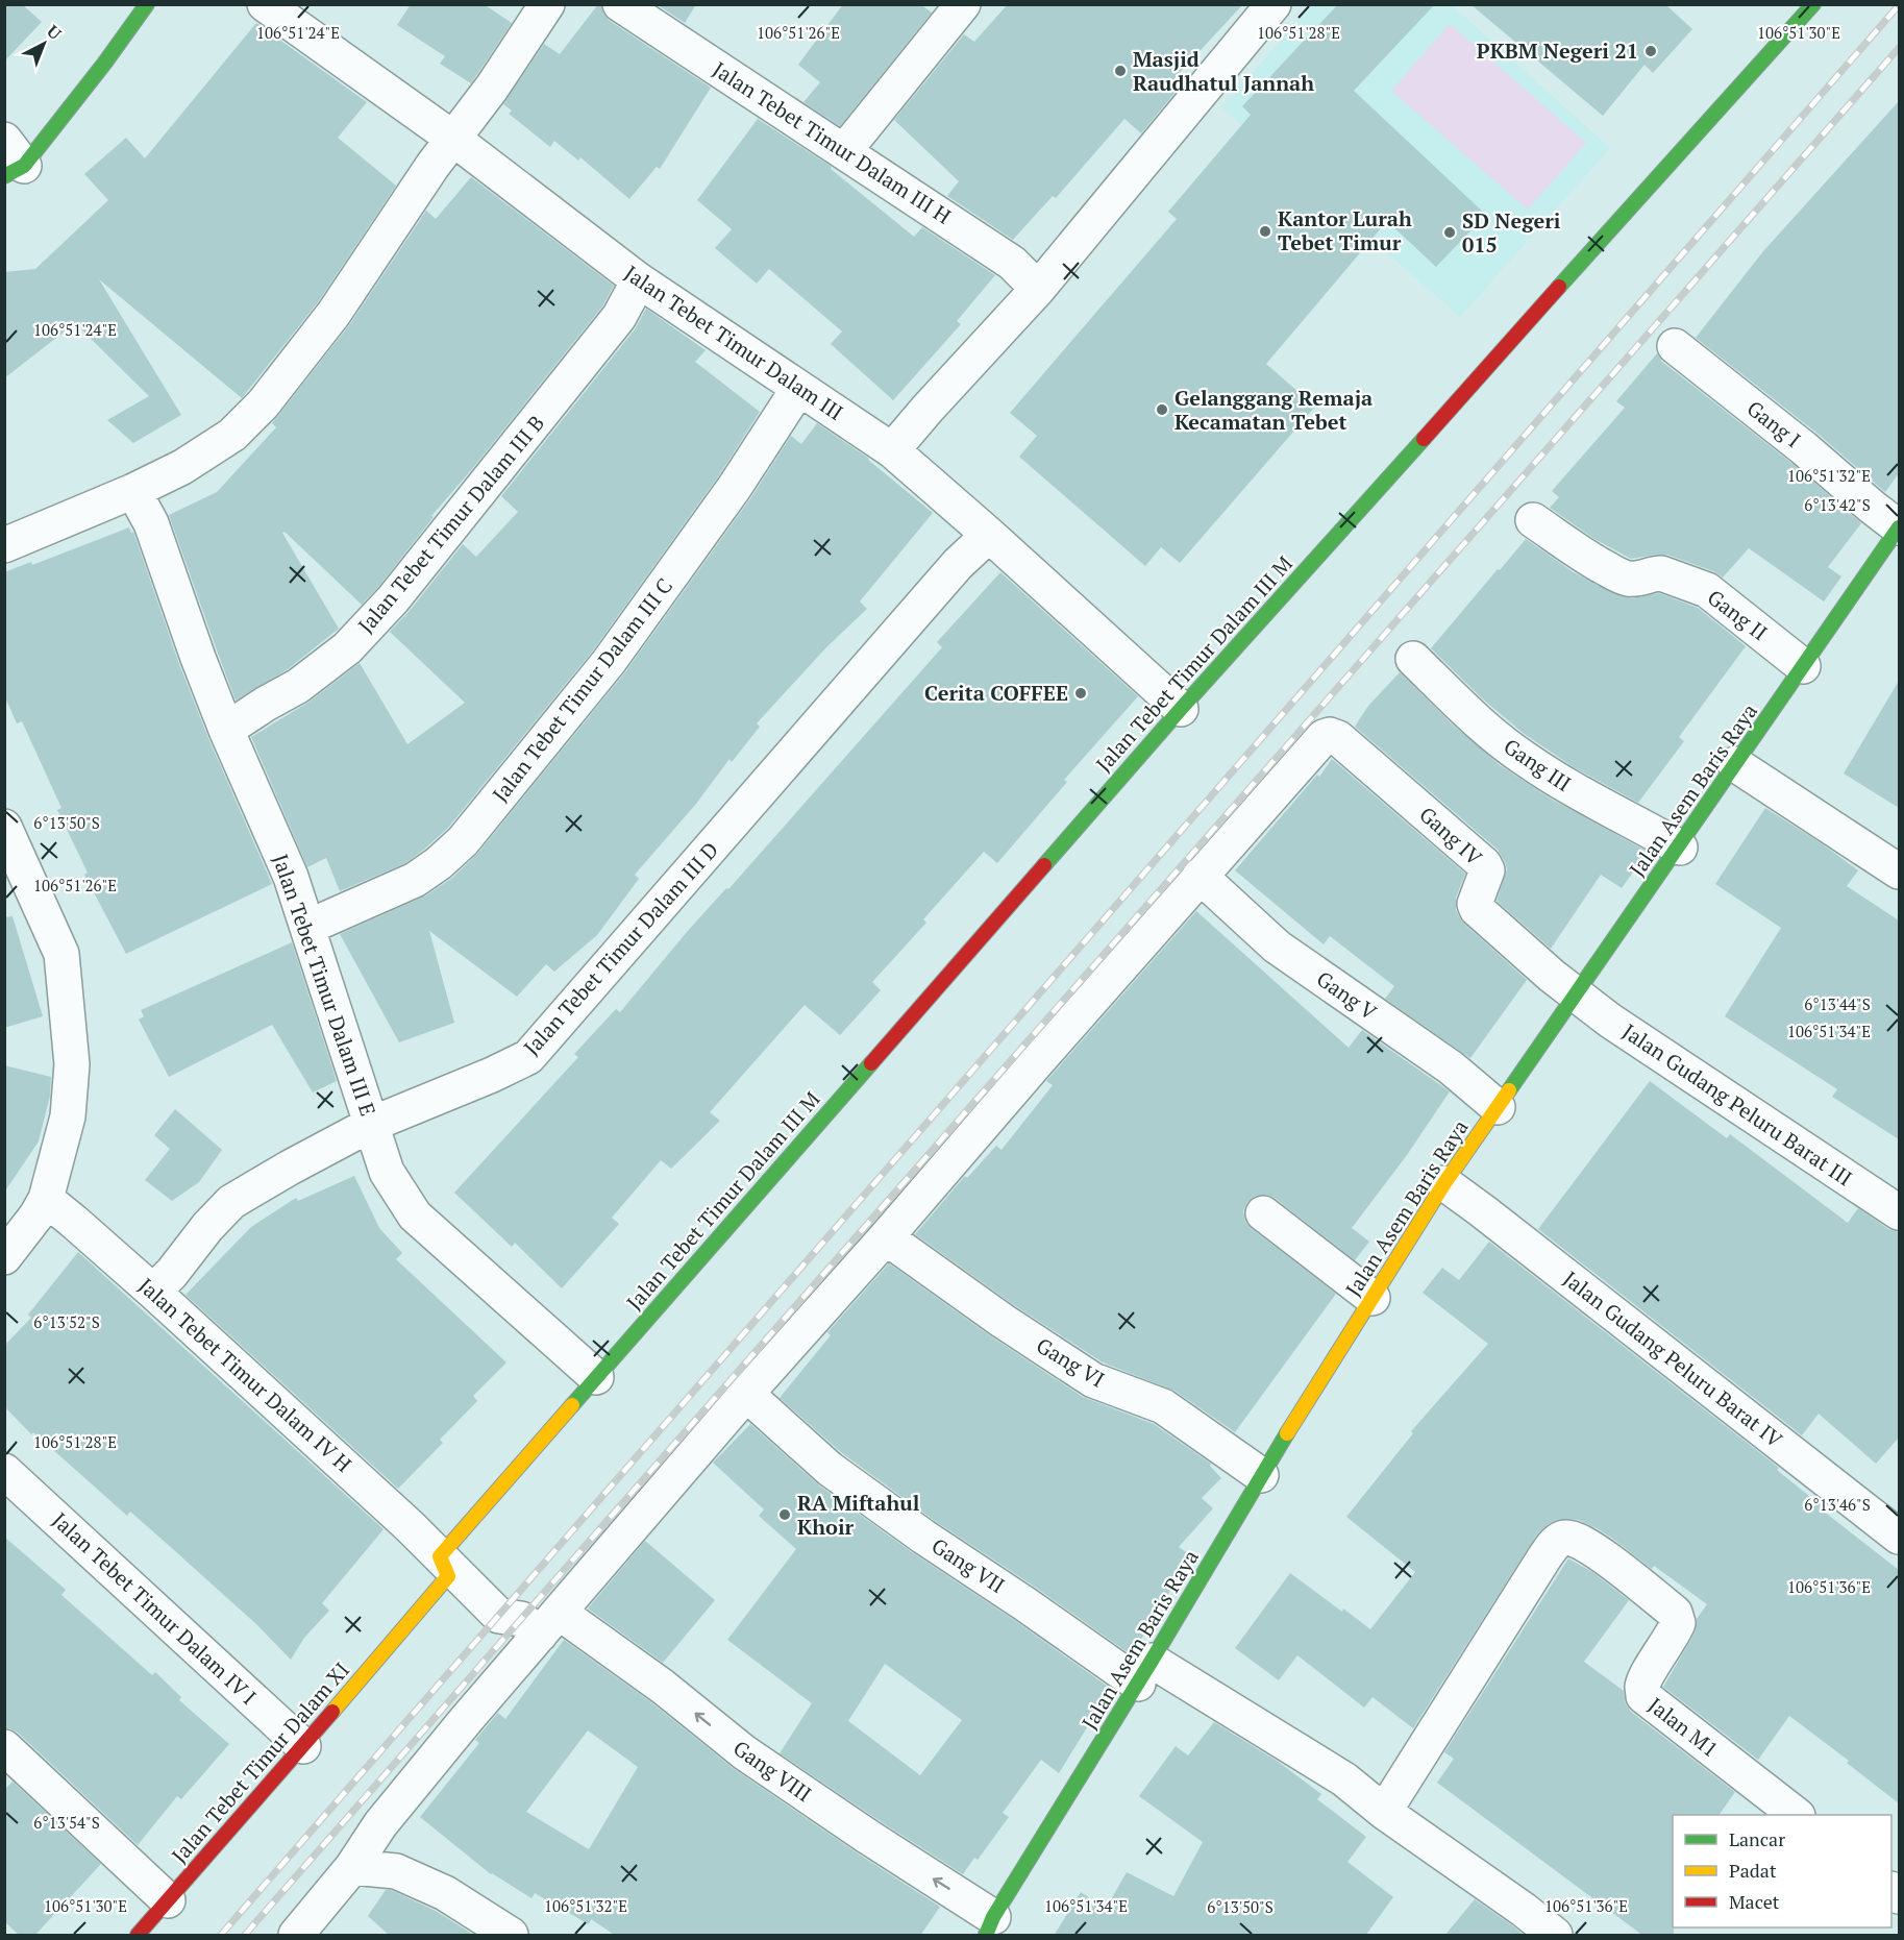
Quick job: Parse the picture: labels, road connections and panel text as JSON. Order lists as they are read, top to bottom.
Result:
{
  "streets": {
    "street": [
      "Jalan Tebet Timur Dalam III H",
      "Jalan Tebet Timur Dalam III",
      "Gang I",
      "Jalan Tebet Timur Dalam III B",
      "Gang II",
      "Jalan Tebet Timur Dalam III M",
      "Jalan Tebet Timur Dalam III C",
      "Gang III",
      "Jalan Asem Baris Raya",
      "Gang IV",
      "Jalan Tebet Timur Dalam III D",
      "Jalan Tebet Timur Dalam III E",
      "Gang V",
      "Jalan Gudang Peluru Barat III",
      "Jalan Gudang Peluru Barat IV",
      "Gang VI",
      "Jalan Tebet Timur Dalam IV H",
      "Gang VII",
      "Jalan Tebet Timur Dalam IV I",
      "Jalan M1",
      "Jalan Tebet Timur Dalam XI",
      "Gang VIII"
    ]
  },
  "crossings": [
    ["Jalan Tebet Timur Dalam III", "Jalan Tebet Timur Dalam III B"],
    ["Jalan Tebet Timur Dalam III", "Jalan Tebet Timur Dalam III M"],
    ["Jalan Tebet Timur Dalam III", "Jalan Tebet Timur Dalam III C"],
    ["Jalan Tebet Timur Dalam III", "Jalan Tebet Timur Dalam III D"],
    ["Gang I", "Jalan Asem Baris Raya"],
    ["Jalan Tebet Timur Dalam III B", "Jalan Tebet Timur Dalam III E"],
    ["Gang II", "Jalan Asem Baris Raya"],
    ["Jalan Tebet Timur Dalam III M", "Jalan Tebet Timur Dalam III E"],
    ["Jalan Tebet Timur Dalam III M", "Jalan Tebet Timur Dalam IV H"],
    ["Jalan Tebet Timur Dalam III M", "Jalan Tebet Timur Dalam XI"],
    ["Jalan Tebet Timur Dalam III C", "Jalan Tebet Timur Dalam III E"],
    ["Gang III", "Jalan Asem Baris Raya"],
    ["Jalan Asem Baris Raya", "Gang IV"],
    ["Jalan Asem Baris Raya", "Gang V"],
    ["Jalan Asem Baris Raya", "Jalan Gudang Peluru Barat III"],
    ["Jalan Asem Baris Raya", "Jalan Gudang Peluru Barat IV"],
    ["Jalan Asem Baris Raya", "Gang VI"],
    ["Jalan Asem Baris Raya", "Gang VII"],
    ["Jalan Asem Baris Raya", "Gang VIII"],
    ["Gang IV", "Gang V"],
    ["Gang IV", "Jalan Gudang Peluru Barat III"],
    ["Jalan Tebet Timur Dalam III D", "Jalan Tebet Timur Dalam III E"],
    ["Jalan Tebet Timur Dalam III D", "Jalan Tebet Timur Dalam IV H"],
    ["Jalan Tebet Timur Dalam IV H", "Jalan Tebet Timur Dalam XI"],
    ["Jalan Tebet Timur Dalam IV H", "Gang VIII"],
    ["Gang VII", "Jalan M1"],
    ["Jalan Tebet Timur Dalam IV I", "Jalan Tebet Timur Dalam XI"]
  ],
  "one_way": ["Gang VIII"],
  "places": [
    "PKBM Negeri 21",
    "Masjid Raudhatul Jannah",
    "Kantor Lurah Tebet Timur",
    "SD Negeri 015",
    "Gelanggang Remaja Kecamatan Tebet",
    "Cerita COFFEE",
    "RA Miftahul Khoir"
  ],
  "legend": ["Lancar", "Padat", "Macet"],
  "north": "top right",
  "coordinates": [
    "106°51'24\"E",
    "106°51'28\"E",
    "106°51'30\"E",
    "106°51'26\"E",
    "106°51'32\"E",
    "6°13'42\"S",
    "6°13'50\"S",
    "6°13'44\"S",
    "106°51'34\"E",
    "6°13'52\"S",
    "6°13'46\"S",
    "106°51'36\"E",
    "6°13'54\"S"
  ]
}
